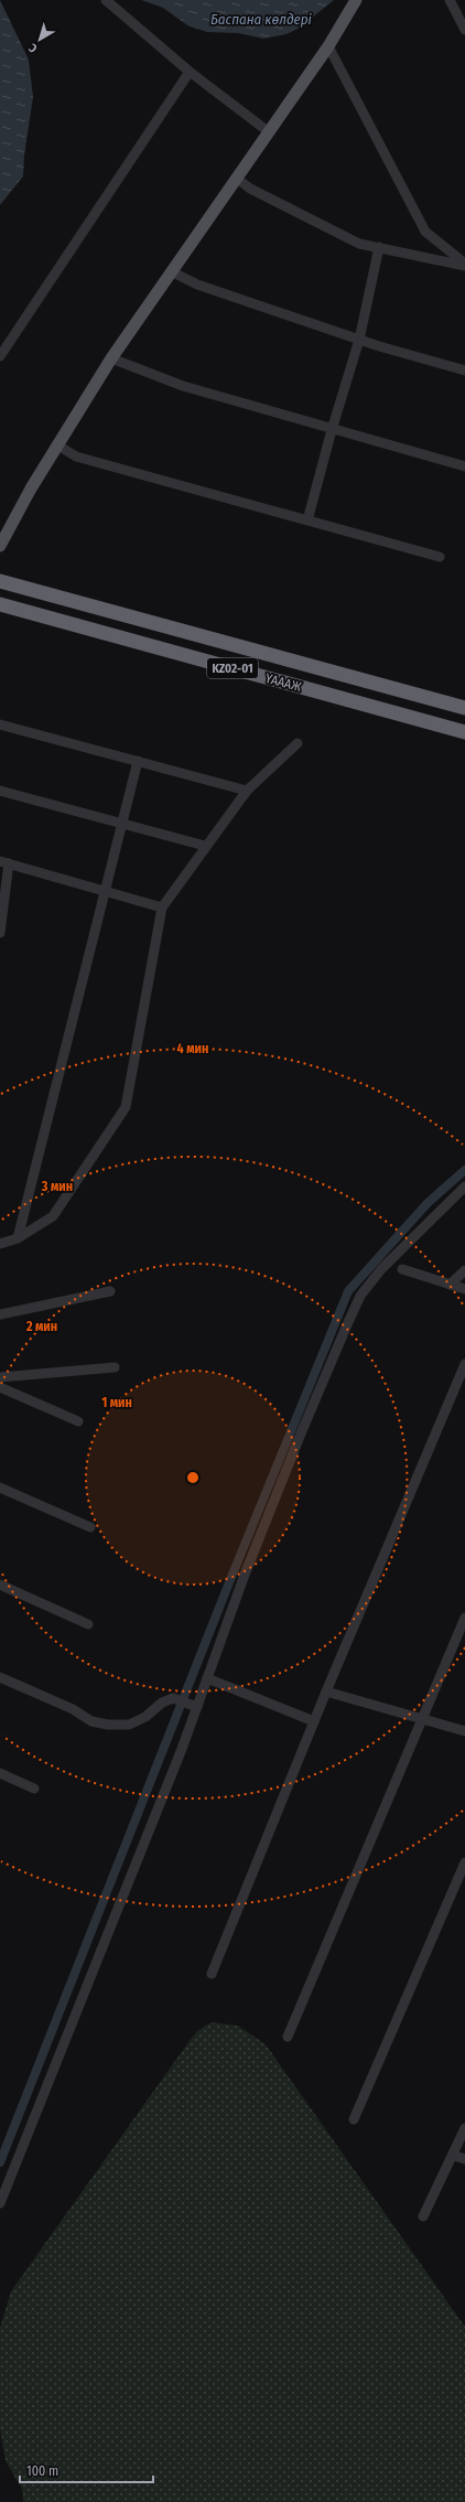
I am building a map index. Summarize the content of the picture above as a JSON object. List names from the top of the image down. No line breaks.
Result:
{"streets":{"highway":["KZ02-01","ҮАААЖ"]},"water":["Баспана көлдері"],"scale_bar":"100 m","north":"bottom left","rings":["4 мин","3 мин","2 мин","1 мин"]}
